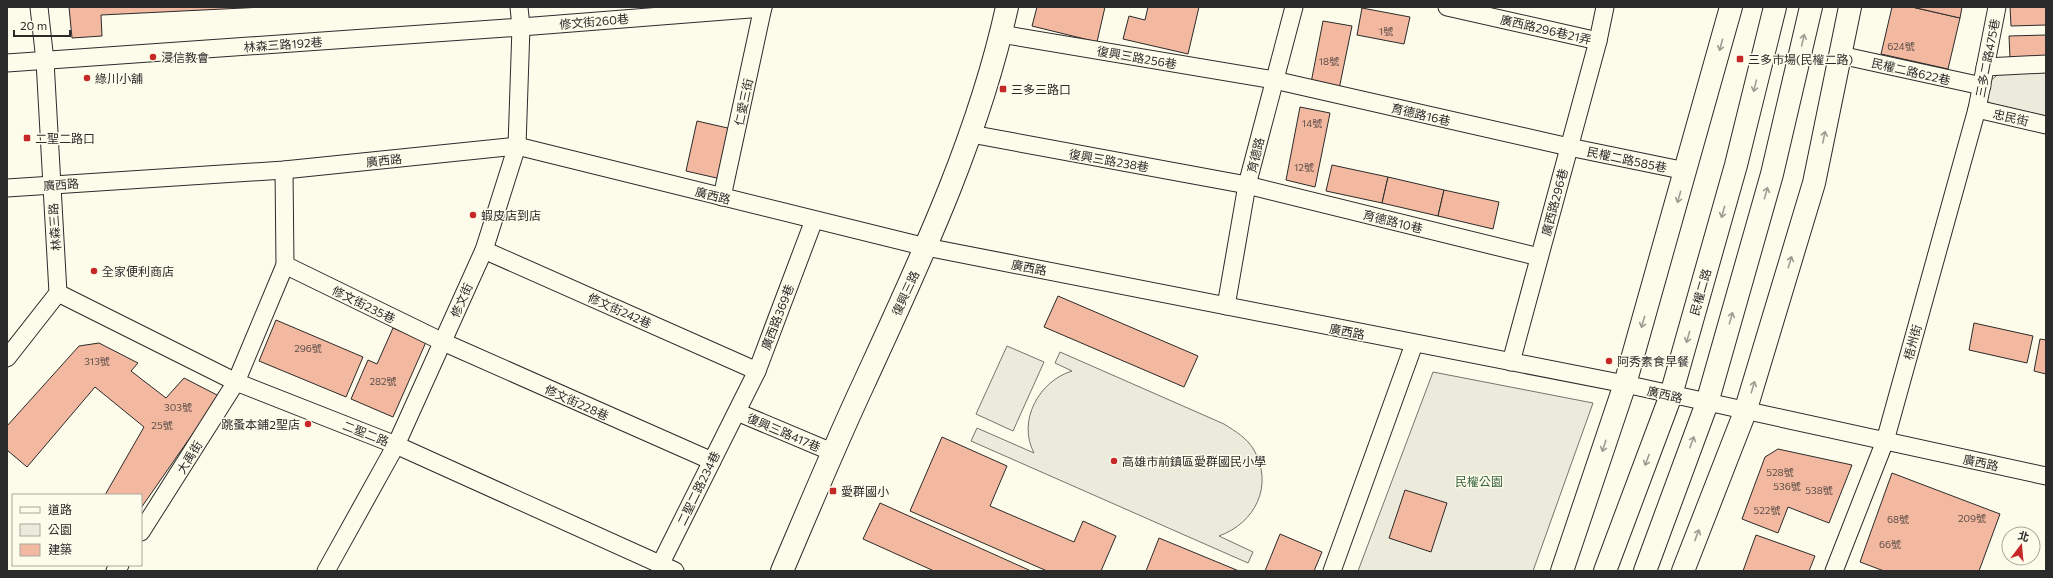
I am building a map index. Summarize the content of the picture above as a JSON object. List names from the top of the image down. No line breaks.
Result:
{"streets":{"street":["修文街260巷","廣西路296巷21弄","林森三路192巷","復興三路256巷","三多二路475巷","民權二路622巷","仁愛三街","育德路16巷","忠民街","育德路","民權二路585巷","廣西路","復興三路238巷","廣西路296巷","育德路10巷","林森三路","民權二路","復興三路","修文街","修文街235巷","修文街242巷","廣西路369巷","梧州街","修文街228巷","復興三路417巷","二聖二路","大禹街","二聖二路234巷"]},"crossings":[["修文街260巷","林森三路192巷"],["修文街260巷","仁愛三街"],["修文街260巷","修文街"],["廣西路296巷21弄","廣西路296巷"],["林森三路192巷","林森三路"],["林森三路192巷","修文街"],["復興三路256巷","育德路16巷"],["復興三路256巷","育德路"],["復興三路256巷","復興三路"],["三多二路475巷","民權二路622巷"],["三多二路475巷","忠民街"],["三多二路475巷","梧州街"],["仁愛三街","廣西路"],["育德路16巷","育德路"],["育德路16巷","民權二路585巷"],["育德路16巷","廣西路296巷"],["忠民街","梧州街"],["育德路","廣西路"],["育德路","復興三路238巷"],["育德路","育德路10巷"],["民權二路585巷","廣西路296巷"],["廣西路","廣西路296巷"],["廣西路","林森三路"],["廣西路","民權二路"],["廣西路","復興三路"],["廣西路","修文街"],["廣西路","廣西路369巷"],["廣西路","梧州街"],["復興三路238巷","育德路10巷"],["復興三路238巷","復興三路"],["廣西路296巷","育德路10巷"],["林森三路","二聖二路"],["復興三路","復興三路417巷"],["修文街","修文街235巷"],["修文街","修文街242巷"],["修文街","修文街228巷"],["修文街","二聖二路"],["修文街235巷","修文街228巷"],["修文街235巷","大禹街"],["修文街242巷","廣西路369巷"],["廣西路369巷","復興三路417巷"],["廣西路369巷","二聖二路234巷"],["修文街228巷","二聖二路234巷"],["復興三路417巷","二聖二路234巷"],["二聖二路","大禹街"],["二聖二路","二聖二路234巷"]],"parks":["民權公園"],"places":{"other":["浸信教會","綠川小舖","蝦皮店到店","全家便利商店","阿秀素食早餐","跳蚤本鋪2聖店","高雄市前鎮區愛群國民小學"],"transit":["三多市場(民權二路)","三多三路口","二聖二路口","愛群國小"]},"house_numbers":["1號","624號","18號","14號","12號","296號","313號","282號","303號","25號","528號","536號","538號","522號","209號","68號","66號"],"legend":["道路","公園","建築"],"scale_bar":"20 m","north":"top"}
